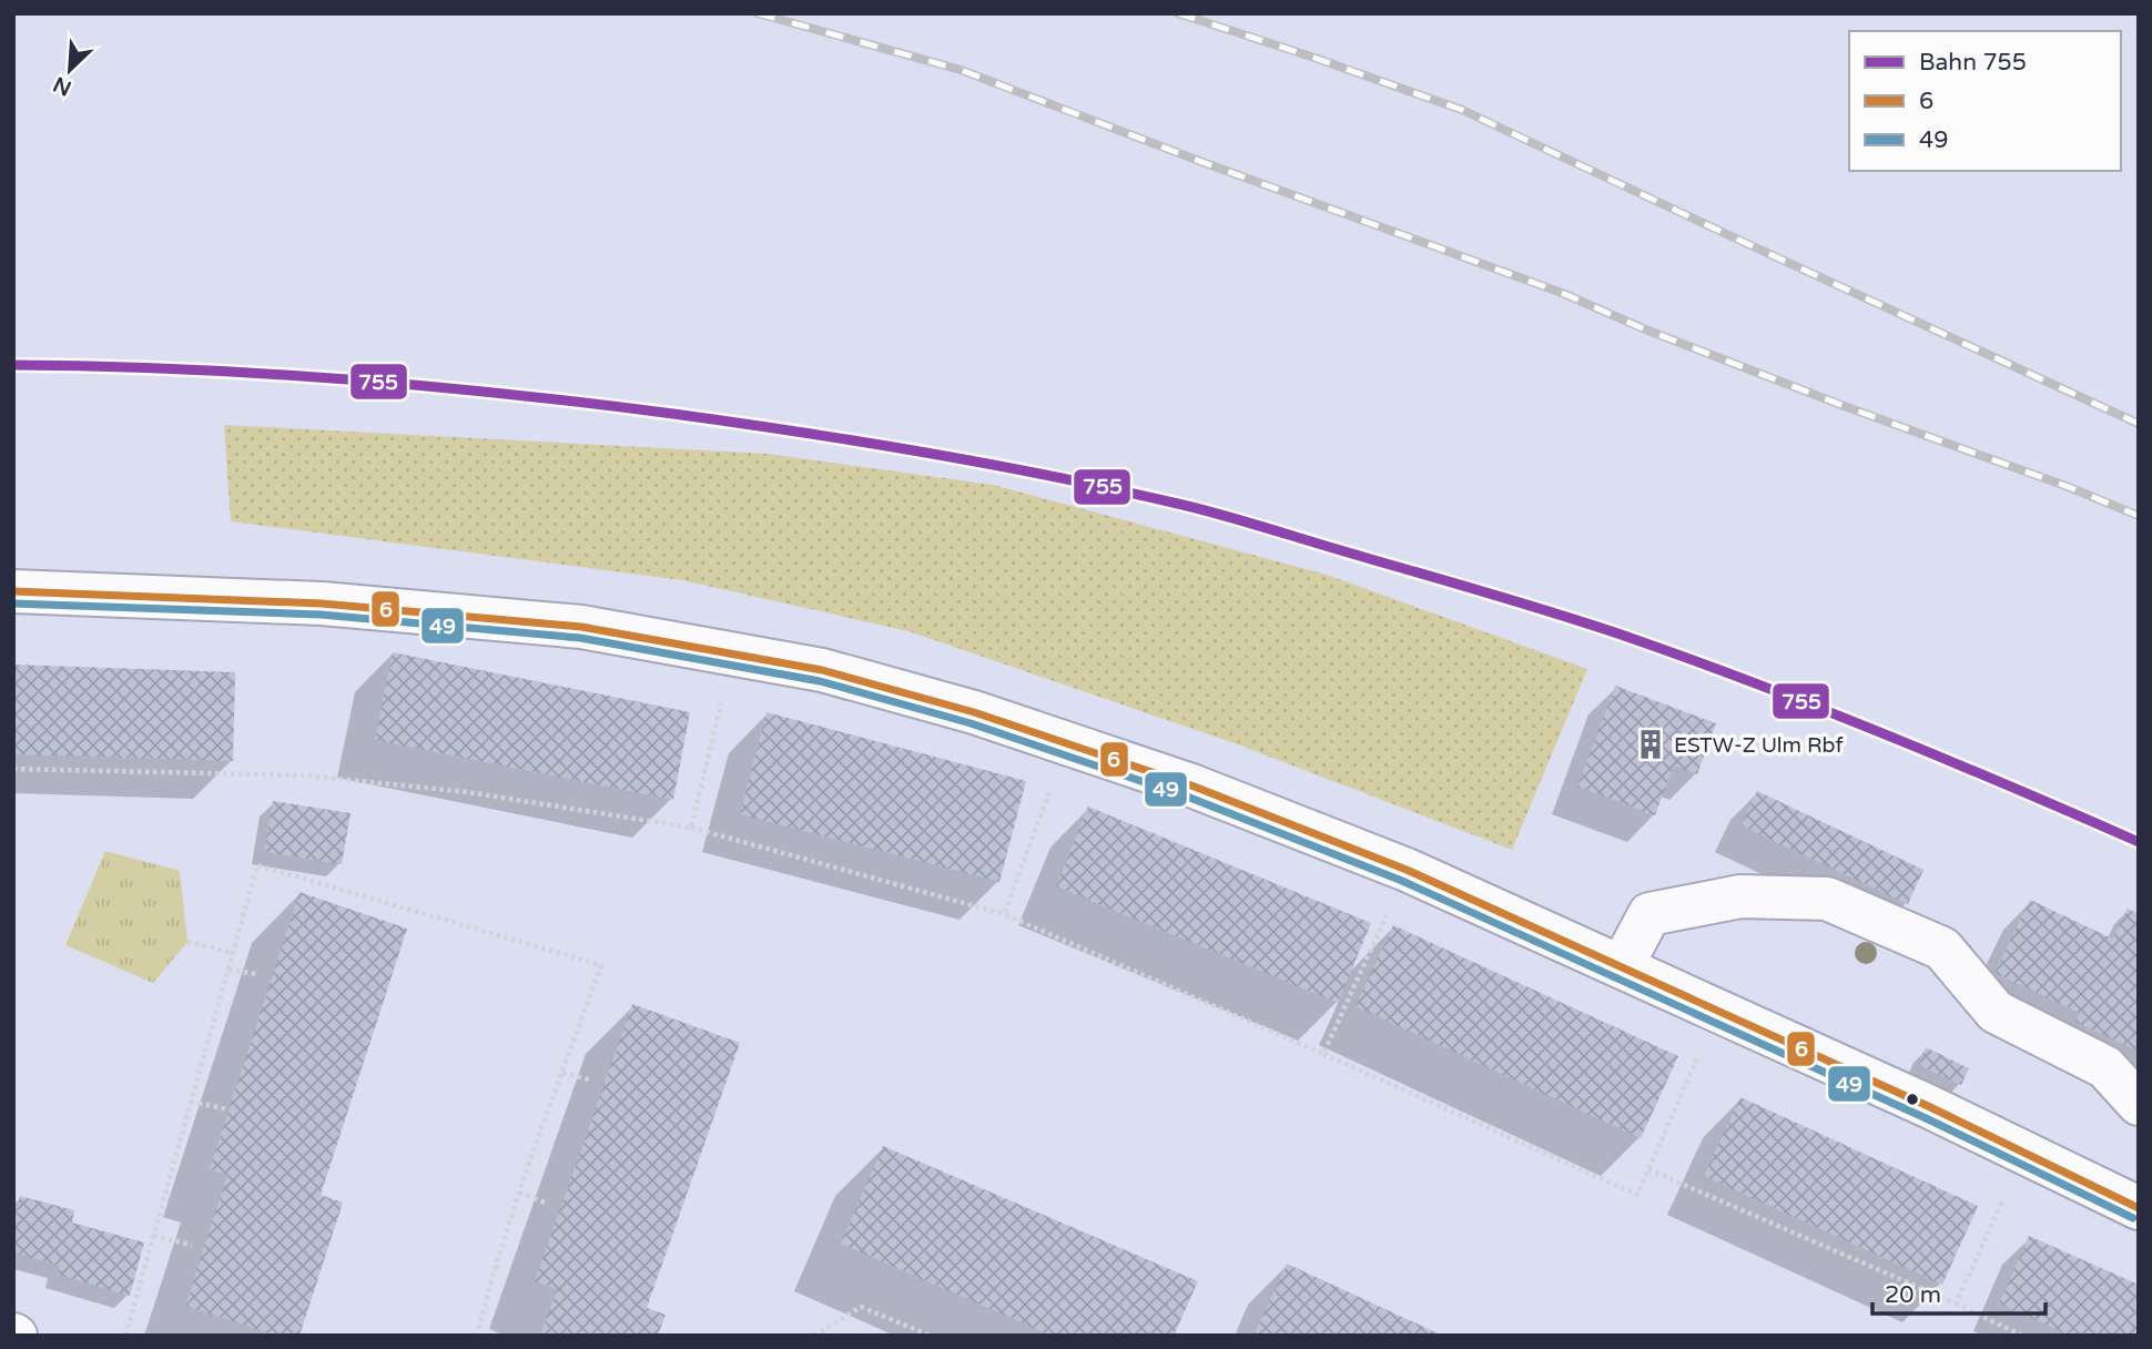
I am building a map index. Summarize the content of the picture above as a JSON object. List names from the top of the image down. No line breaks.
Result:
{"places":{"building":["ESTW-Z Ulm Rbf"]},"lines":["rail line 755","transit line 6","transit line 49"],"legend":["Bahn 755","6","49"],"scale_bar":"20 m","north":"bottom left"}
